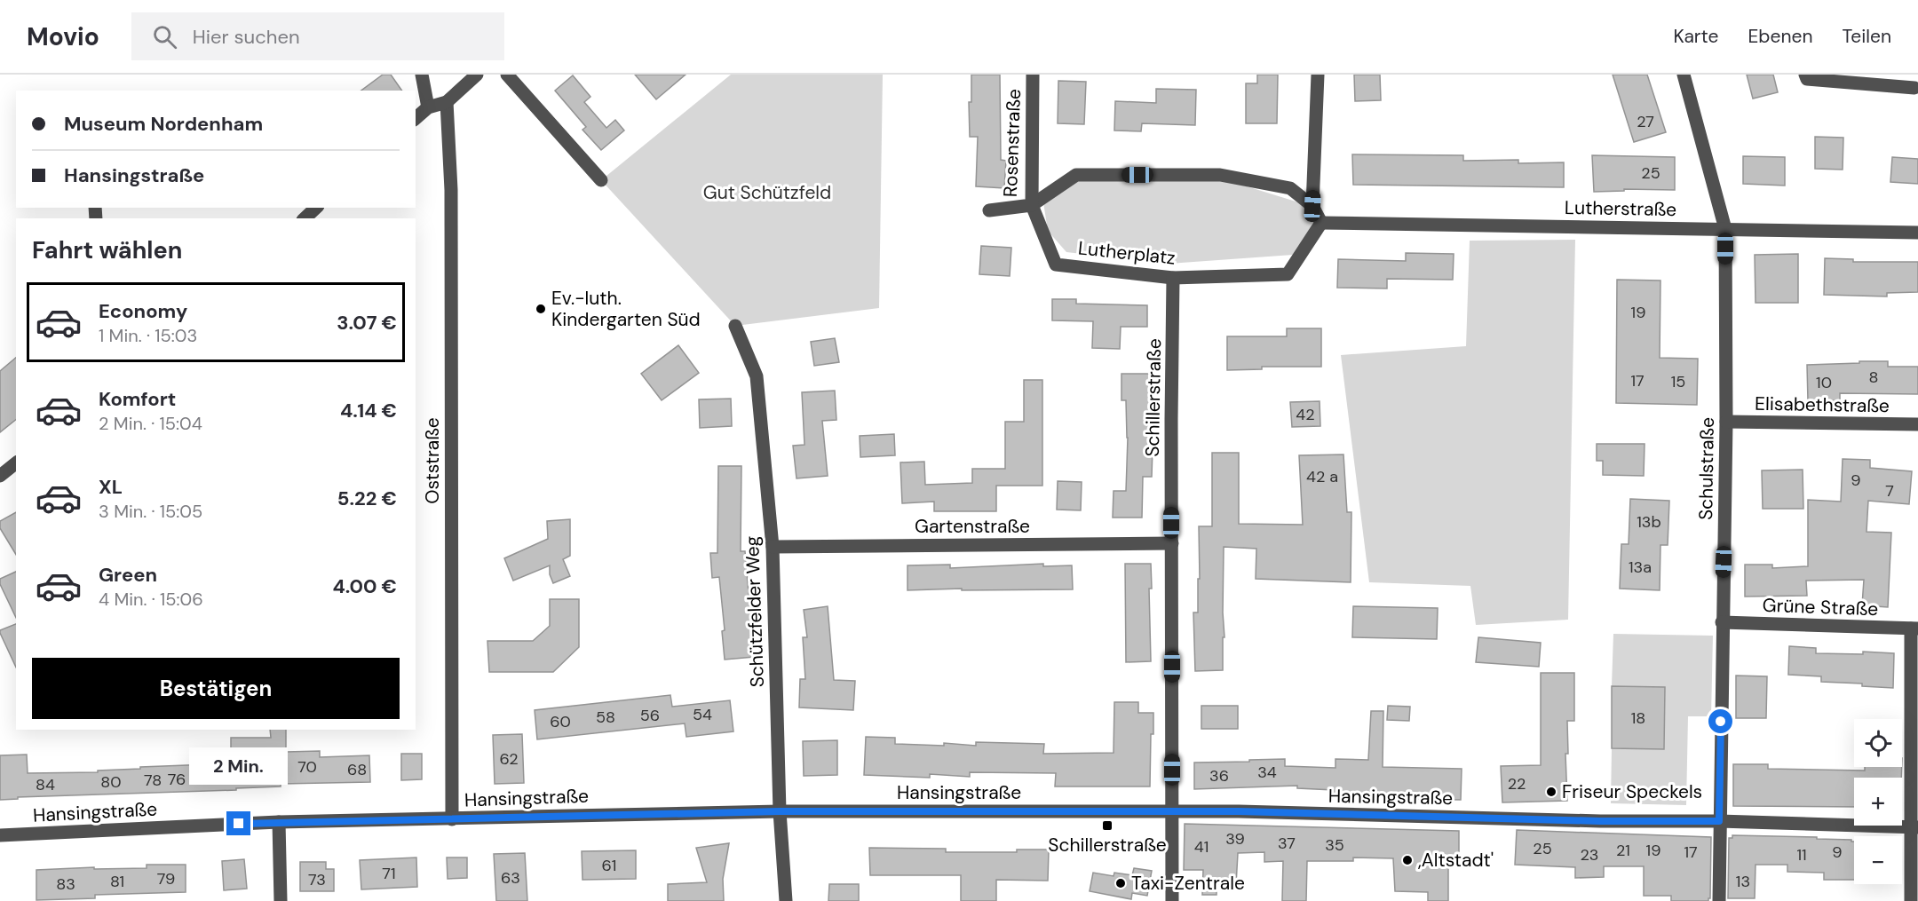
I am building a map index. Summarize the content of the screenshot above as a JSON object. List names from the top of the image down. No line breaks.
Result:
{"streets":{"street":["Rosenstraße","Lutherstraße","Lutherplatz","Schillerstraße","Elisabethstraße","Oststraße","Schulstraße","Gartenstraße","Grüne Straße","Schützfelder Weg","Hansingstraße"]},"crossings":[["Rosenstraße","Lutherplatz"],["Lutherstraße","Lutherplatz"],["Lutherstraße","Schulstraße"],["Lutherplatz","Schillerstraße"],["Schillerstraße","Gartenstraße"],["Schillerstraße","Hansingstraße"],["Elisabethstraße","Schulstraße"],["Oststraße","Hansingstraße"],["Schulstraße","Grüne Straße"],["Schulstraße","Hansingstraße"],["Gartenstraße","Schützfelder Weg"],["Schützfelder Weg","Hansingstraße"]],"parks":["Gut Schützfeld"],"places":{"other":["Ev.-luth. Kindergarten Süd","Friseur Speckels",",Altstadt'","Taxi-Zentrale"],"transit":["Schillerstraße"]},"house_numbers":["27","25","19","8","17","15","10","42","42 a","9","7","13b","13a","54","56","58","18","60","62","70","68","34","36","76","78","80","22","84","39","37","35","41","25","21","19","17","9","23","11","61","71","63","79","73","81","13","83"],"page":{"header":"Movio","search":"Hier suchen","nav":["Karte","Ebenen","Teilen"],"banner":["Museum Nordenham","Hansingstraße"],"heading":"Fahrt wählen","list":[{"name":"Economy","note":"1 Min. · 15:03","value":"3.07 €"},{"name":"Komfort","note":"2 Min. · 15:04","value":"4.14 €"},{"name":"XL","note":"3 Min. · 15:05","value":"5.22 €"},{"name":"Green","note":"4 Min. · 15:06","value":"4.00 €"}],"buttons":"Bestätigen","map_buttons":["+","−"],"bubble":"2 Min."}}
